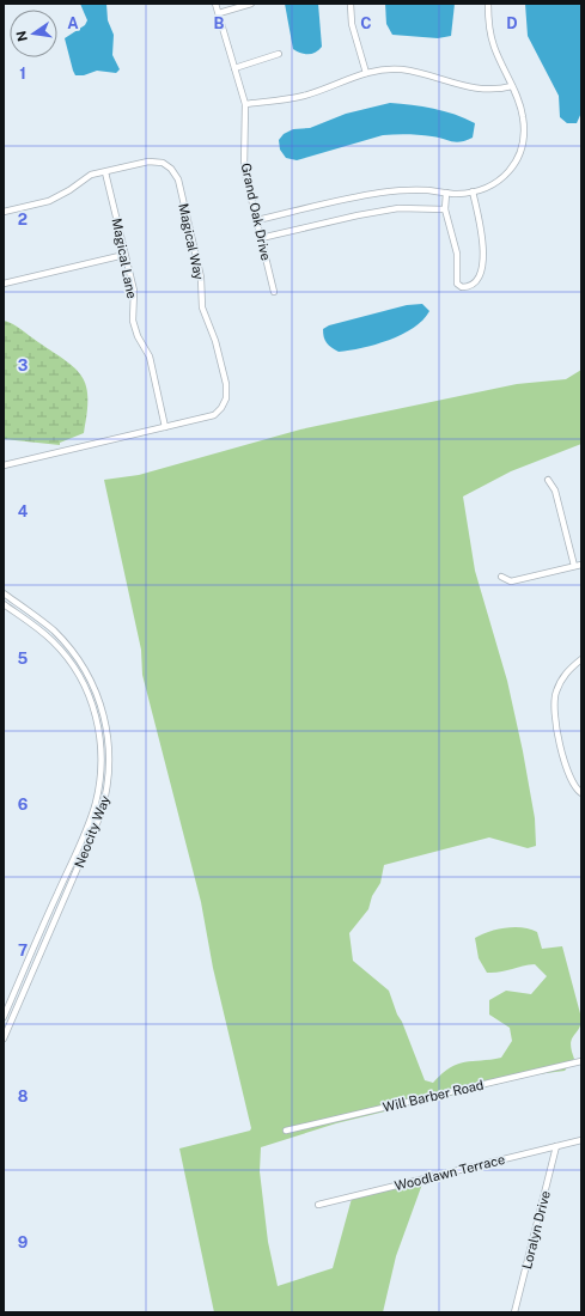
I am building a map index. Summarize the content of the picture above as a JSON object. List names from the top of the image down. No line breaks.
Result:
{"streets":{"street":["Grand Oak Drive","Magical Way","Magical Lane","Neocity Way","Will Barber Road","Woodlawn Terrace","Loralyn Drive"]},"crossings":[["Magical Way","Magical Lane"],["Woodlawn Terrace","Loralyn Drive"]],"north":"left","grid":{"columns":["A","B","C","D"],"rows":["1","2","3","4","5","6","7","8","9"]}}
